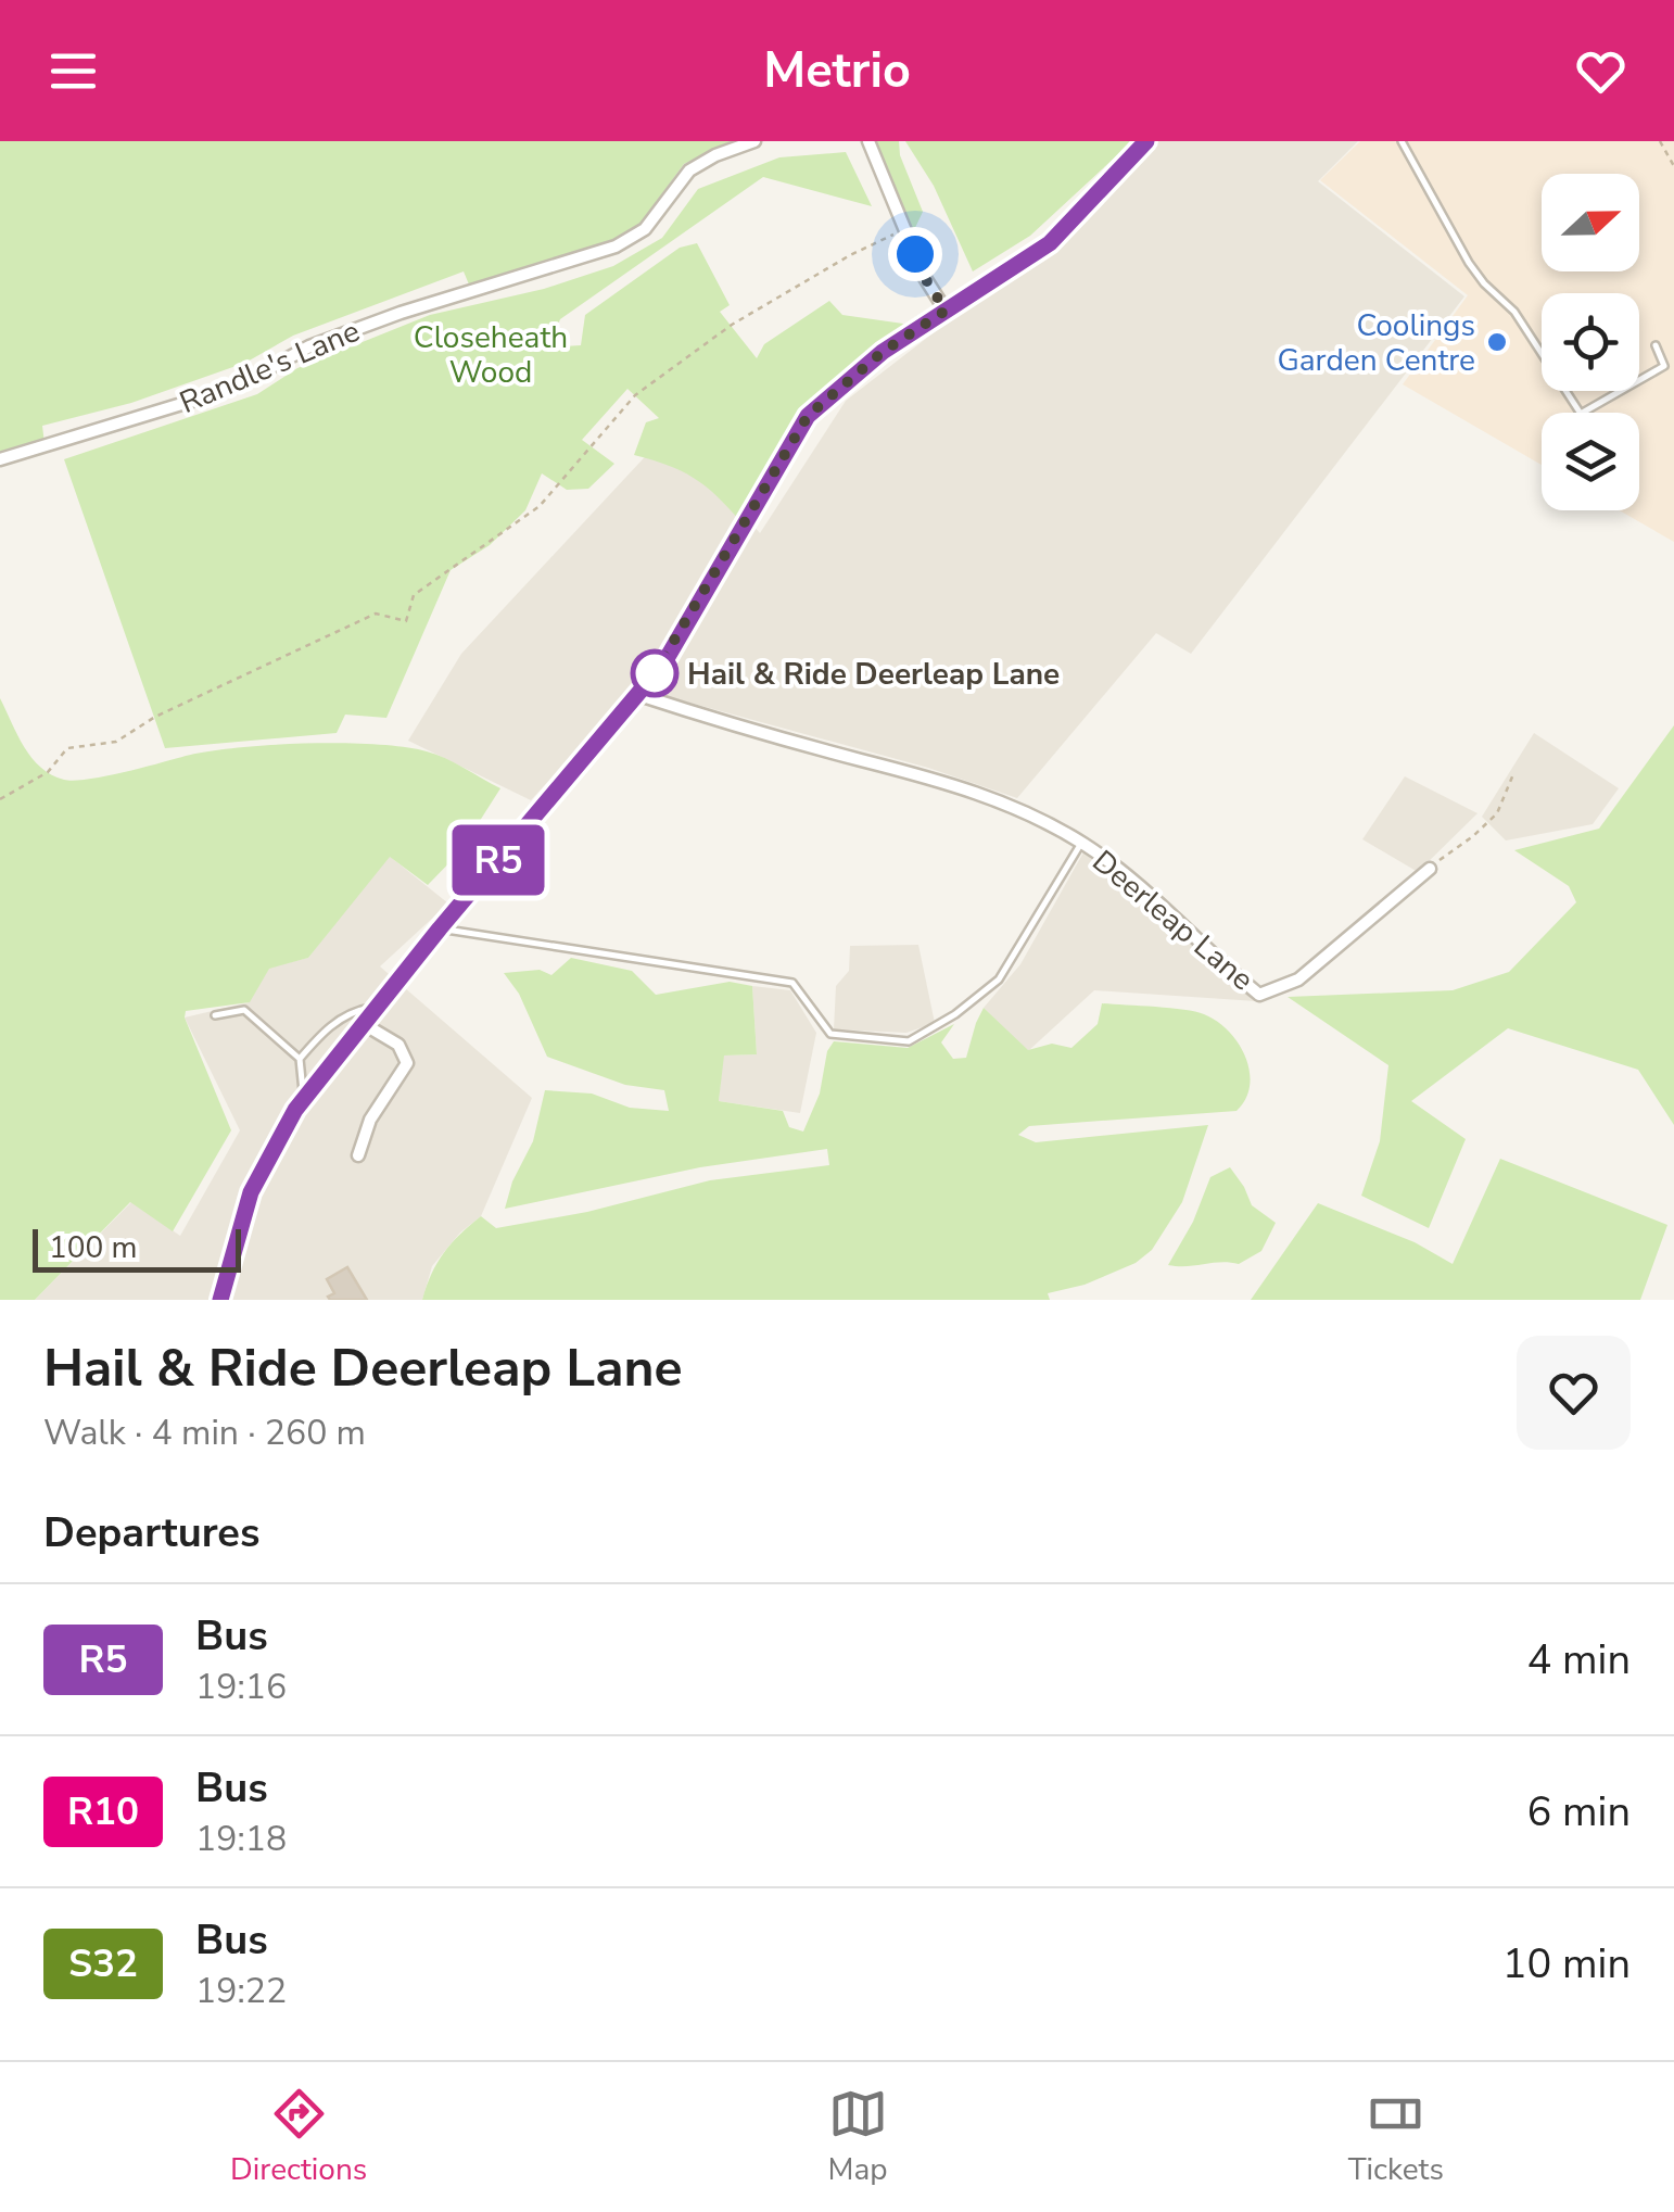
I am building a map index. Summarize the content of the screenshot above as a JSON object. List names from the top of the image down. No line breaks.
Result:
{"streets":{"street":["Randle's Lane","Deerleap Lane"]},"parks":["Closeheath Wood"],"places":["Coolings Garden Centre","Hail & Ride Deerleap Lane"],"lines":["bus line R5"],"scale_bar":"100 m","north":"right","page":{"header":"Metrio","on_map":"R5","scale":"100 m","heading":[["Hail & Ride Deerleap Lane","Walk · 4 min · 260 m"],"Departures"],"list":[{"mark":"R5","name":"Bus","note":"19:16","value":"4 min"},{"mark":"R10","name":"Bus","note":"19:18","value":"6 min"},{"mark":"S32","name":"Bus","note":"19:22","value":"10 min"}],"tabs":["Directions","Map","Tickets"]}}
